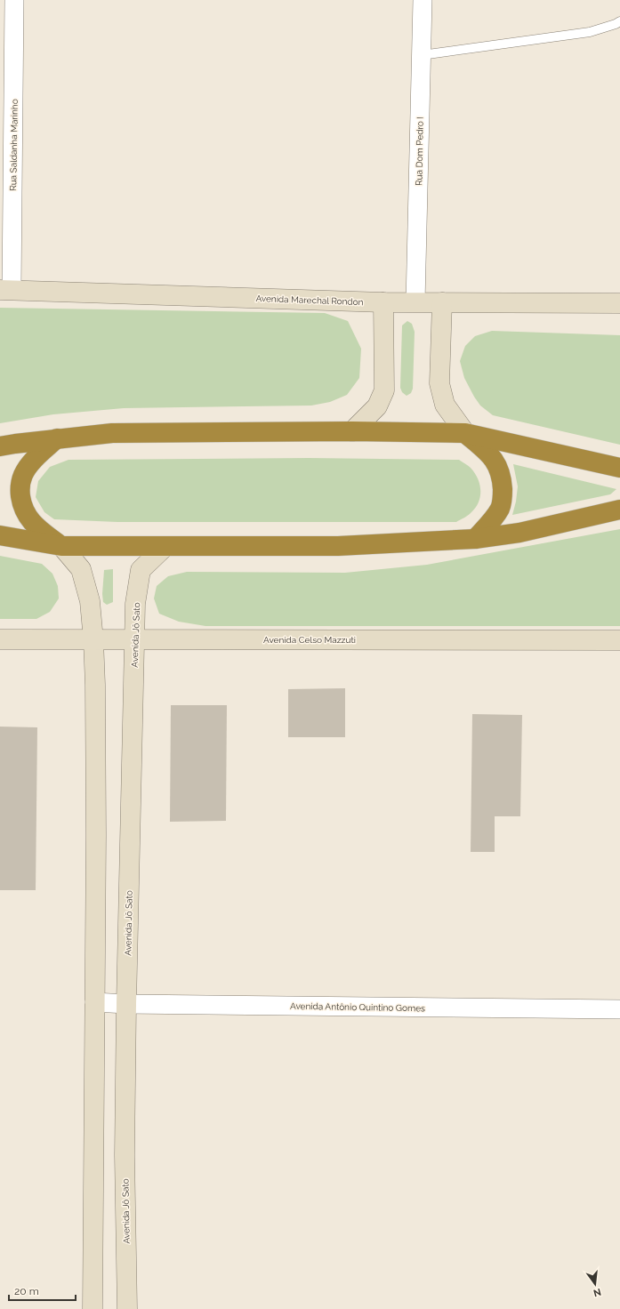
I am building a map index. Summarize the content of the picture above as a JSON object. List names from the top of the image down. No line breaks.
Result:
{"streets":{"main road":["Avenida Marechal Rondon","Avenida Jô Sato","Avenida Celso Mazzuti"],"street":["Rua Saldanha Marinho","Rua Dom Pedro I","Avenida Antônio Quintino Gomes"]},"crossings":[["Rua Saldanha Marinho","Avenida Marechal Rondon"],["Rua Dom Pedro I","Avenida Marechal Rondon"],["Avenida Jô Sato","Avenida Celso Mazzuti"],["Avenida Jô Sato","Avenida Antônio Quintino Gomes"]],"scale_bar":"20 m","north":"bottom"}
